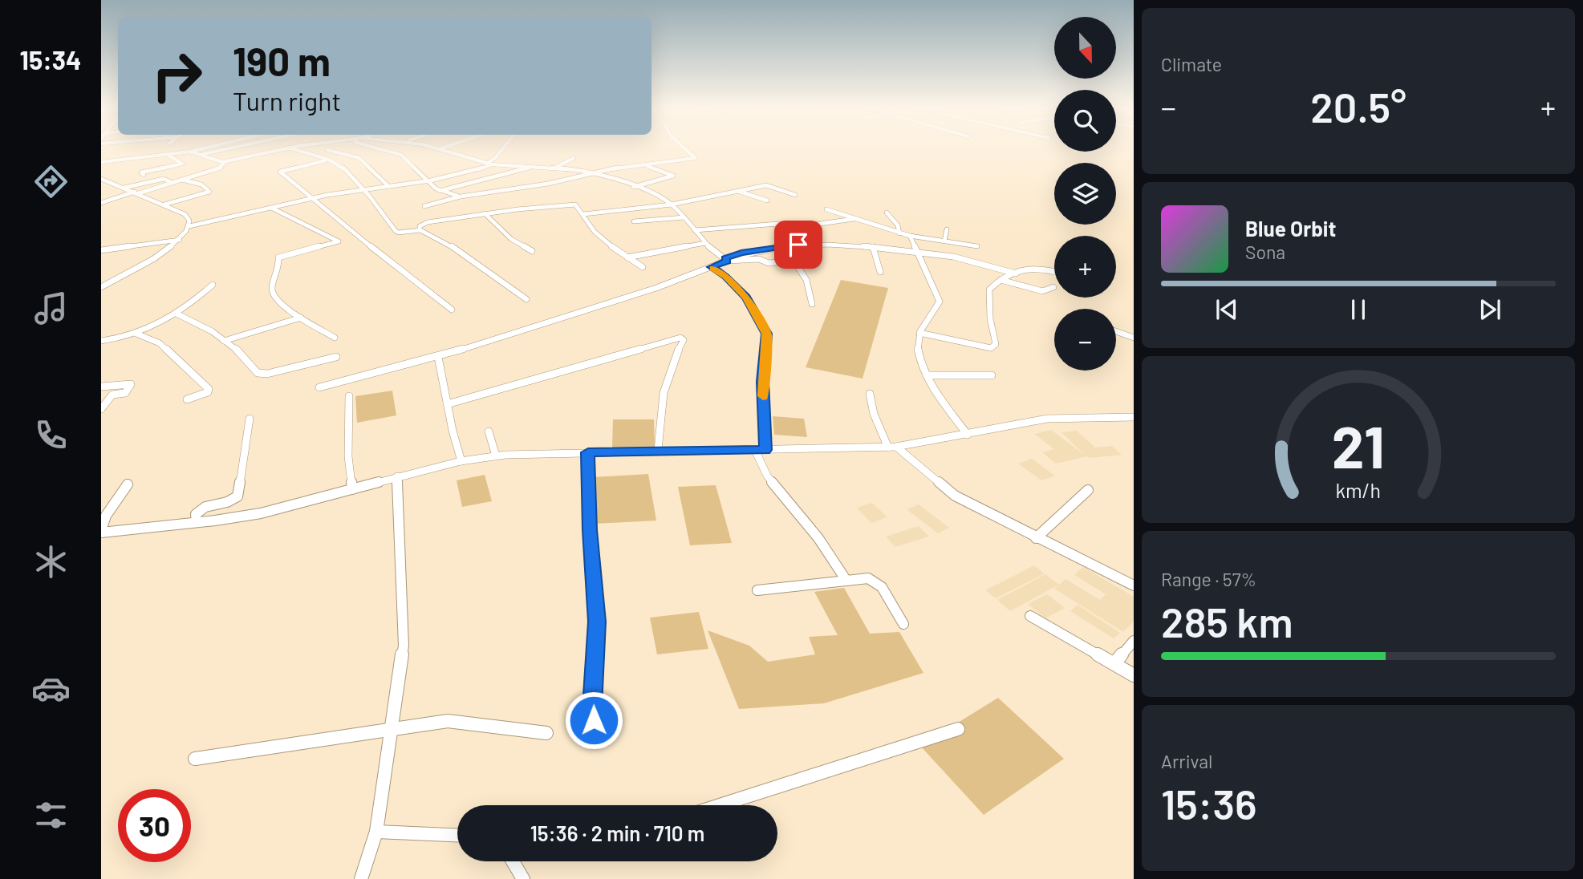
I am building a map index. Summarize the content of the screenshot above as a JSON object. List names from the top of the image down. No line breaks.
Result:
{"north":"bottom","page":{"tabs":"15:34","tile":["Climate",["Range · 57%","285 km"],["Arrival","15:36"]],"map_buttons":["+","−"],"turn":["190 m","Turn right"],"heat":["−","20.5°","+"],"song":["Blue Orbit","Sona"],"limit":"30","trip":"15:36 · 2 min · 710 m","gauge":["21","km/h"]}}
